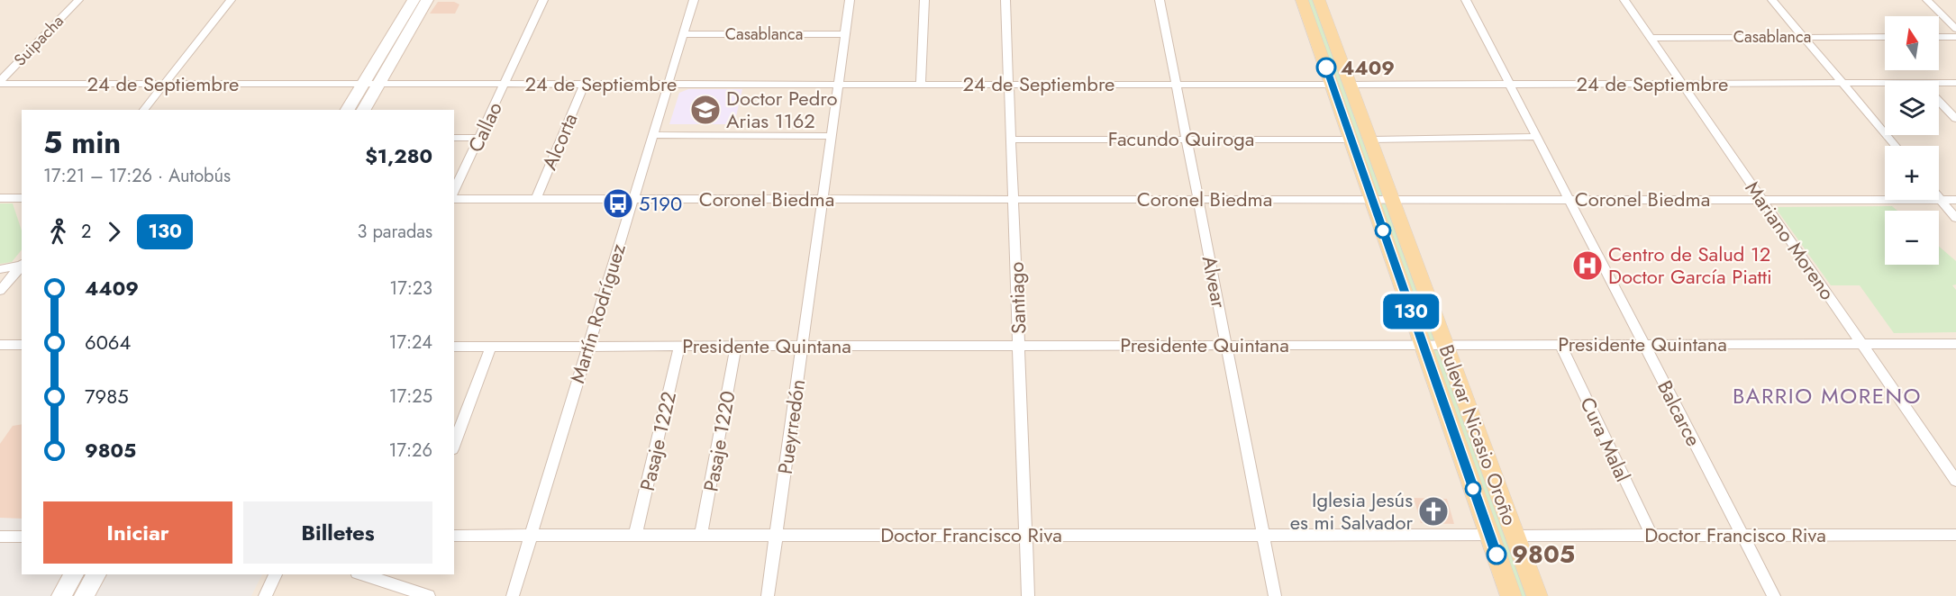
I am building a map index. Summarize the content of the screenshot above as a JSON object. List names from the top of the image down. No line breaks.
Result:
{"streets":{"main road":["Bulevar Nicasio Oroño"],"street":["Casablanca","Suipacha","24 de Septiembre","Callao","Facundo Quiroga","Alcorta","Coronel Biedma","Mariano Moreno","Alvear","Santiago","Martín Rodríguez","Presidente Quintana","Balcarce","Pueyrredón","Cura Malal","Pasaje 1222","Pasaje 1220","Doctor Francisco Riva"]},"crossings":[["Casablanca","Mariano Moreno"],["Casablanca","Martín Rodríguez"],["Casablanca","Pueyrredón"],["Suipacha","24 de Septiembre"],["24 de Septiembre","Callao"],["24 de Septiembre","Alcorta"],["24 de Septiembre","Mariano Moreno"],["24 de Septiembre","Alvear"],["24 de Septiembre","Santiago"],["24 de Septiembre","Martín Rodríguez"],["24 de Septiembre","Balcarce"],["24 de Septiembre","Pueyrredón"],["24 de Septiembre","Bulevar Nicasio Oroño"],["Facundo Quiroga","Alvear"],["Facundo Quiroga","Santiago"],["Facundo Quiroga","Bulevar Nicasio Oroño"],["Alcorta","Coronel Biedma"],["Coronel Biedma","Mariano Moreno"],["Coronel Biedma","Alvear"],["Coronel Biedma","Santiago"],["Coronel Biedma","Martín Rodríguez"],["Coronel Biedma","Balcarce"],["Coronel Biedma","Pueyrredón"],["Coronel Biedma","Bulevar Nicasio Oroño"],["Mariano Moreno","Presidente Quintana"],["Alvear","Presidente Quintana"],["Alvear","Doctor Francisco Riva"],["Santiago","Presidente Quintana"],["Santiago","Doctor Francisco Riva"],["Martín Rodríguez","Presidente Quintana"],["Martín Rodríguez","Doctor Francisco Riva"],["Presidente Quintana","Balcarce"],["Presidente Quintana","Pueyrredón"],["Presidente Quintana","Bulevar Nicasio Oroño"],["Presidente Quintana","Cura Malal"],["Presidente Quintana","Pasaje 1222"],["Presidente Quintana","Pasaje 1220"],["Balcarce","Doctor Francisco Riva"],["Pueyrredón","Doctor Francisco Riva"],["Bulevar Nicasio Oroño","Doctor Francisco Riva"],["Cura Malal","Doctor Francisco Riva"],["Pasaje 1222","Doctor Francisco Riva"],["Pasaje 1220","Doctor Francisco Riva"]],"districts":["BARRIO MORENO"],"places":{"other":["4409","9805"],"school or university":["Doctor Pedro Arias 1162"],"bus stop":["5190"],"hospital":["Centro de Salud 12 Doctor García Piatti"],"church":["Iglesia Jesús es mi Salvador"]},"lines":["bus line 130"],"north":"top","page":{"on_map":"130","map_buttons":["+","−"],"heading":["5 min","17:21 – 17:26 · Autobús","$1,280"],"legs":["2","130","3 paradas"],"list":[{"name":"4409","value":"17:23"},{"name":"6064","value":"17:24"},{"name":"7985","value":"17:25"},{"name":"9805","value":"17:26"}],"buttons":["Iniciar","Billetes"]}}
